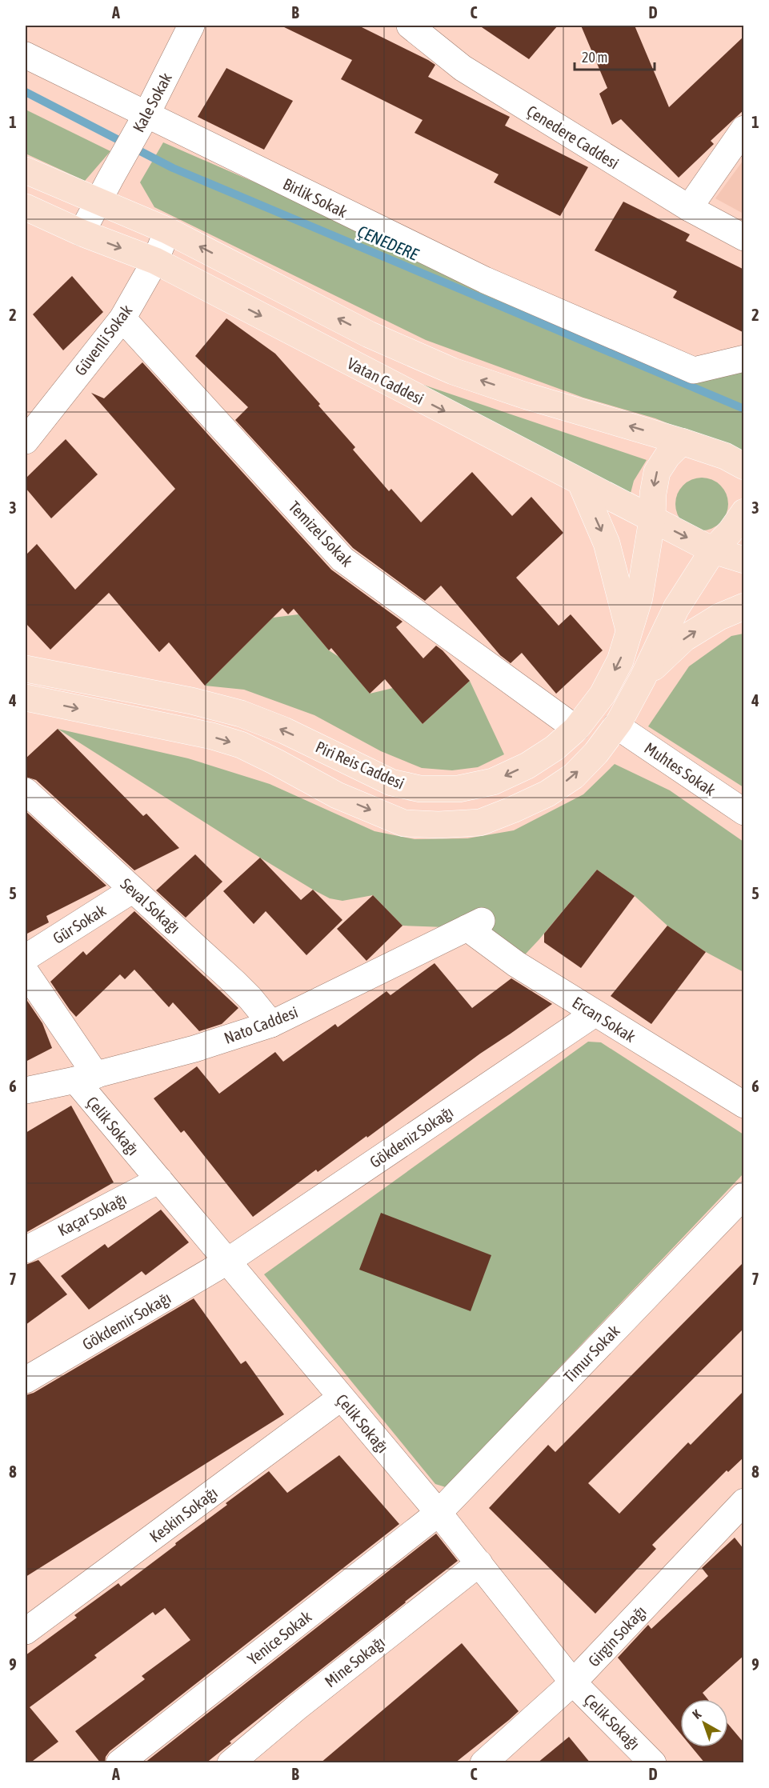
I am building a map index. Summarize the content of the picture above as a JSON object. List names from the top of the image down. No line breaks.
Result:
{"streets":{"main road":["Vatan Caddesi","Piri Reis Caddesi"],"street":["Kale Sokak","Çenedere Caddesi","Birlik Sokak","Güvenli Sokak","Temizel Sokak","Muhtes Sokak","Seval Sokağı","Gür Sokak","Ercan Sokak","Nato Caddesi","Çelik Sokağı","Gökdeniz Sokağı","Kaçar Sokağı","Gökdemir Sokağı","Timur Sokak","Keskin Sokağı","Girgin Sokağı","Yenice Sokak","Mine Sokağı"]},"crossings":[["Kale Sokak","Birlik Sokak"],["Kale Sokak","Vatan Caddesi"],["Güvenli Sokak","Vatan Caddesi"],["Güvenli Sokak","Temizel Sokak"],["Vatan Caddesi","Piri Reis Caddesi"],["Temizel Sokak","Piri Reis Caddesi"],["Seval Sokağı","Gür Sokak"],["Seval Sokağı","Nato Caddesi"],["Ercan Sokak","Nato Caddesi"],["Ercan Sokak","Gökdeniz Sokağı"],["Nato Caddesi","Çelik Sokağı"],["Çelik Sokağı","Gökdeniz Sokağı"],["Çelik Sokağı","Kaçar Sokağı"],["Çelik Sokağı","Gökdemir Sokağı"],["Çelik Sokağı","Timur Sokak"],["Çelik Sokağı","Keskin Sokağı"],["Çelik Sokağı","Girgin Sokağı"],["Çelik Sokağı","Yenice Sokak"],["Çelik Sokağı","Mine Sokağı"],["Gökdeniz Sokağı","Gökdemir Sokağı"],["Timur Sokak","Yenice Sokak"]],"one_way":["Piri Reis Caddesi"],"water":["ÇENEDERE"],"scale_bar":"20 m","north":"top left","grid":{"columns":["A","B","C","D"],"rows":["1","2","3","4","5","6","7","8","9"]}}
